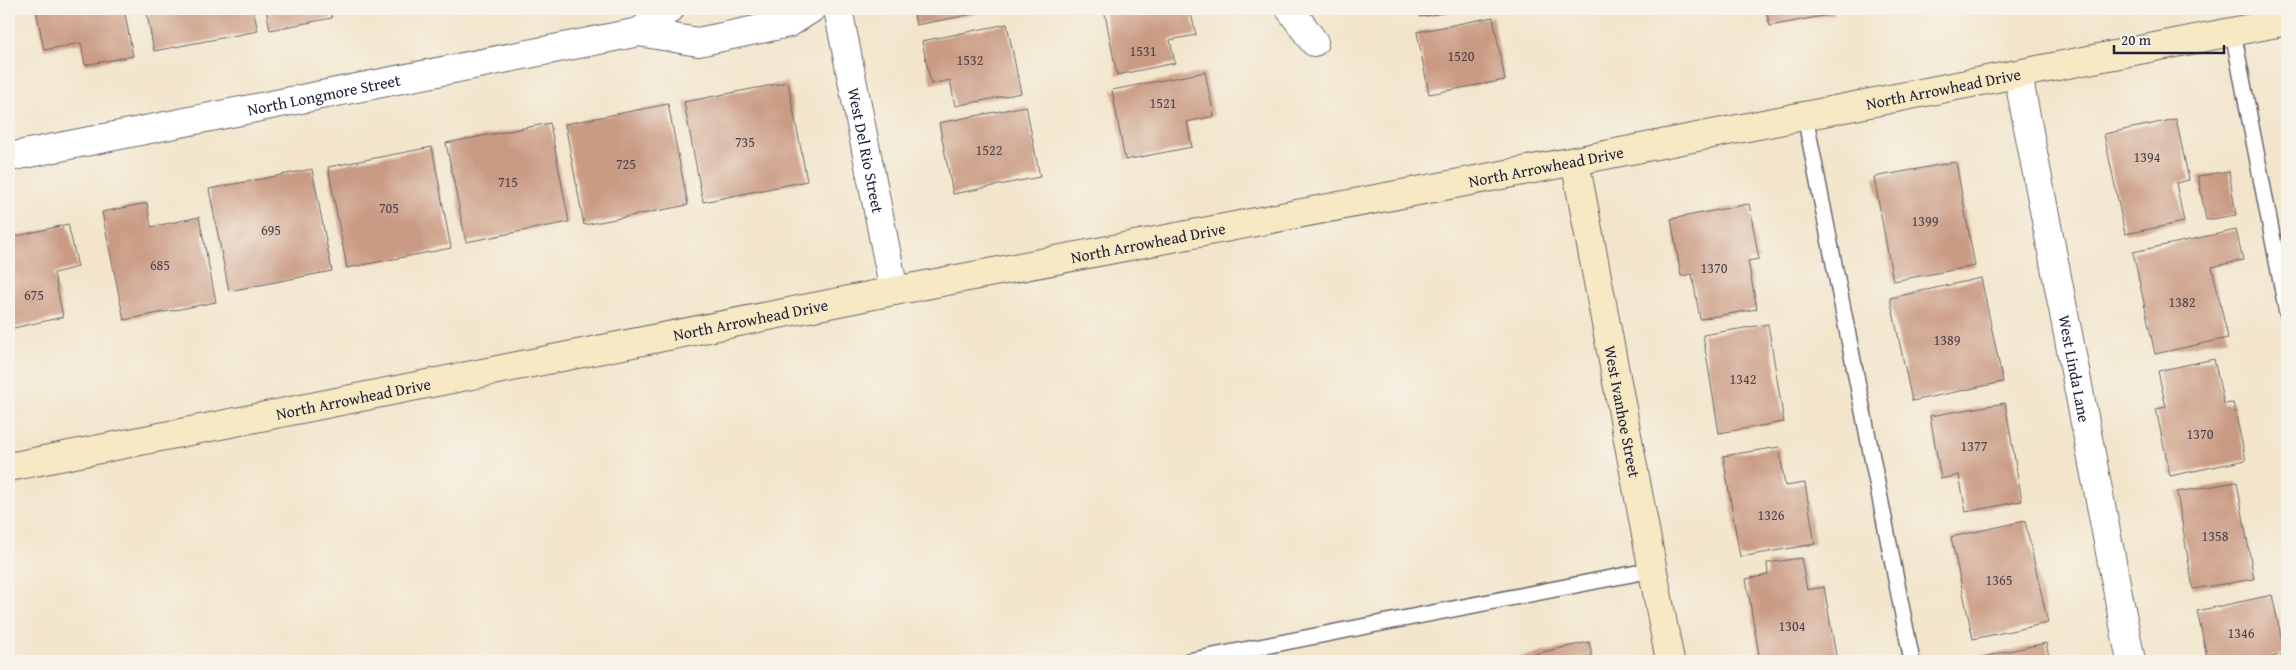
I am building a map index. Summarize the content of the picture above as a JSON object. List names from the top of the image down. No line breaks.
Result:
{"streets":{"street":["North Arrowhead Drive","North Longmore Street","West Del Rio Street","West Linda Lane","West Ivanhoe Street"]},"crossings":[["North Arrowhead Drive","West Del Rio Street"],["North Arrowhead Drive","West Linda Lane"],["North Arrowhead Drive","West Ivanhoe Street"]],"house_numbers":["1531","1520","1532","1521","735","1522","1394","725","715","705","1399","695","685","1370","675","1382","1389","1342","1370","1377","1326","1358","1365","1304","1346"],"scale_bar":"20 m"}
